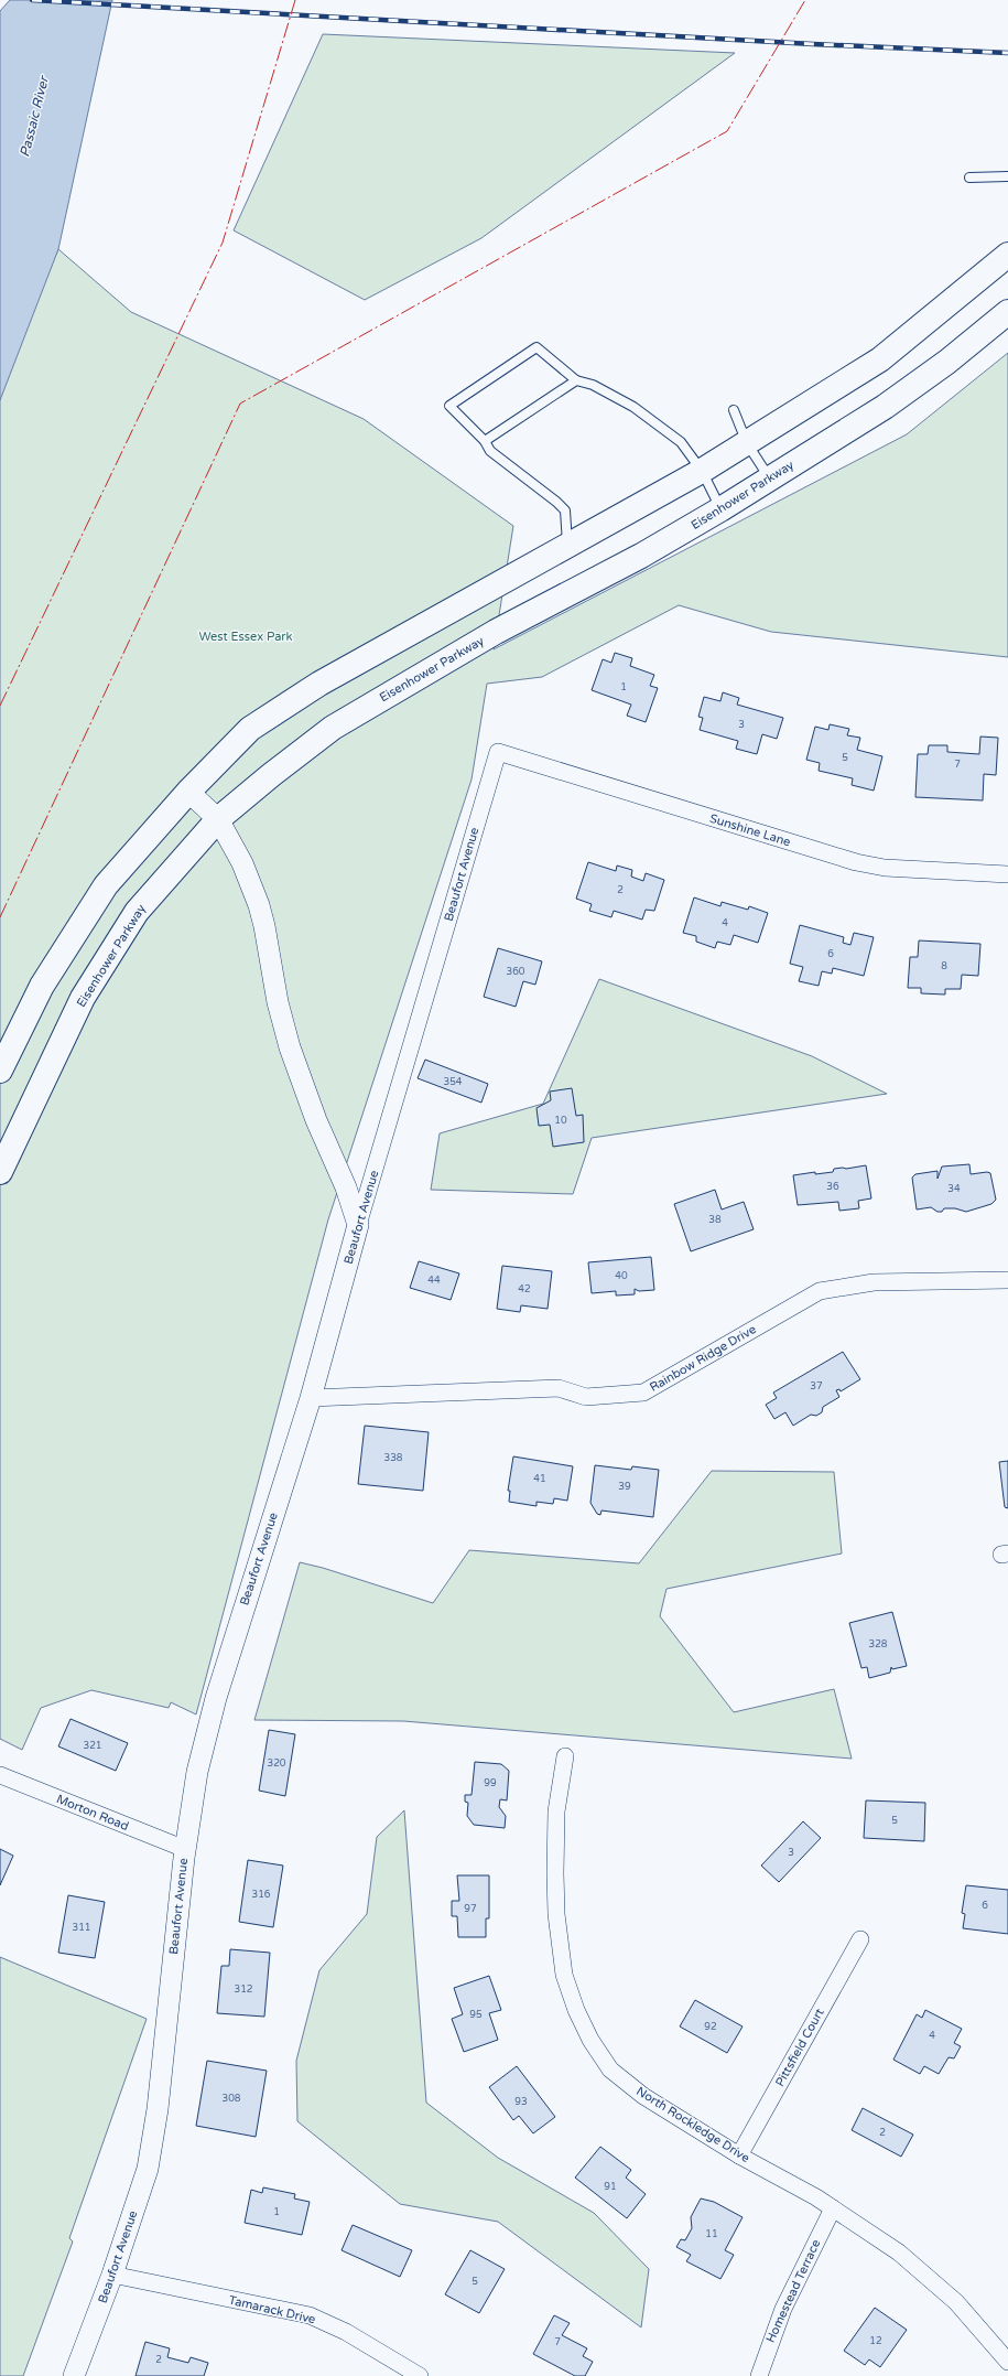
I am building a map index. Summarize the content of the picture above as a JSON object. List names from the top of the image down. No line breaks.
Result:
{"streets":{"main road":["Eisenhower Parkway"],"street":["Sunshine Lane","Beaufort Avenue","Rainbow Ridge Drive","Morton Road","Pittsfield Court","North Rockledge Drive","Homestead Terrace","Tamarack Drive"]},"crossings":[["Sunshine Lane","Beaufort Avenue"],["Beaufort Avenue","Rainbow Ridge Drive"],["Beaufort Avenue","Morton Road"],["Beaufort Avenue","Tamarack Drive"],["Pittsfield Court","North Rockledge Drive"],["North Rockledge Drive","Homestead Terrace"]],"water":["Passaic River"],"parks":["West Essex Park"],"house_numbers":["1","3","5","7","2","4","6","8","360","354","10","36","34","38","40","44","42","37","338","41","39","328","321","320","99","5","3","316","6","97","311","312","95","92","4","308","93","2","91","1","11","5","12","7","2"]}
